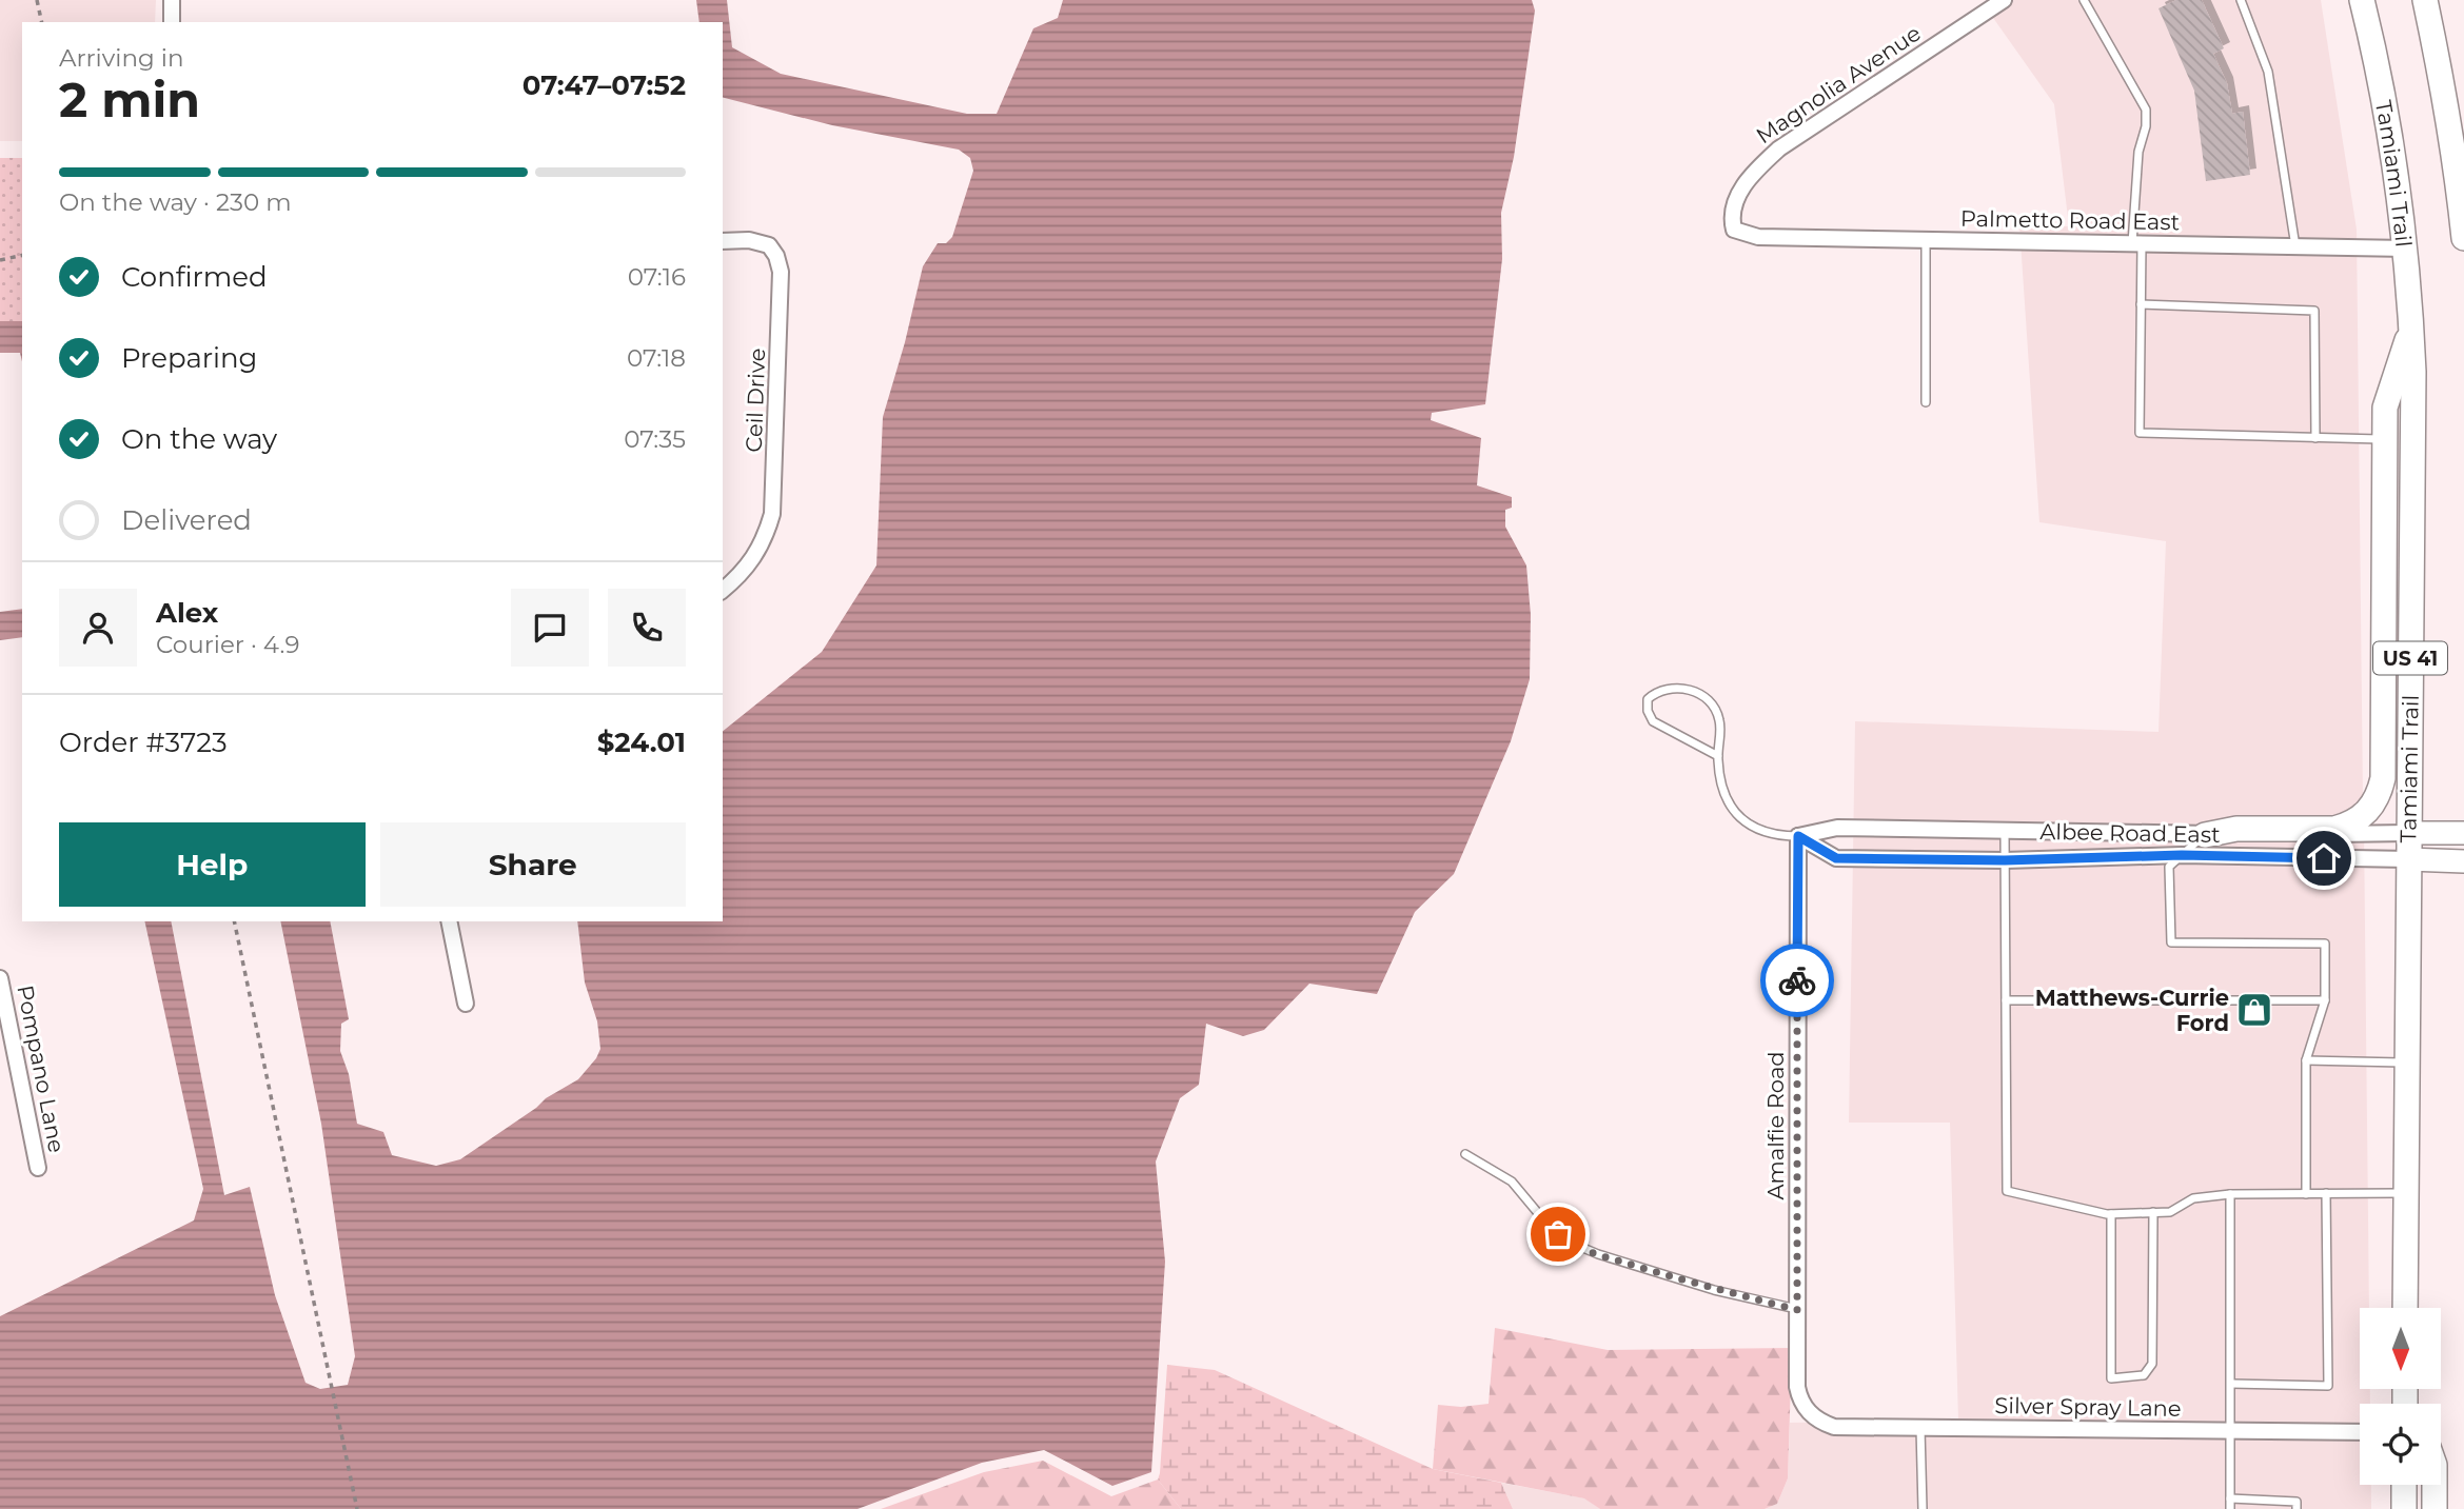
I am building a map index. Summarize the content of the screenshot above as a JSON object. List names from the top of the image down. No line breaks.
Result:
{"streets":{"main road":["Tamiami Trail","US 41"],"street":["Magnolia Avenue","Palmetto Road East","Ceil Drive","Albee Road East","Pompano Lane","Amalfie Road","Silver Spray Lane"]},"crossings":[["Magnolia Avenue","Palmetto Road East"],["Tamiami Trail","Palmetto Road East"],["Tamiami Trail","Albee Road East"],["Albee Road East","Amalfie Road"],["Amalfie Road","Silver Spray Lane"]],"places":{"shop":["Matthews-Currie Ford"]},"north":"bottom","page":{"heading":["2 min","Arriving in","07:47–07:52"],"panel":["Alex","Courier · 4.9","Order #3723","$24.01"],"bar":"On the way · 230 m","list":[["Confirmed","07:16"],["Preparing","07:18"],["On the way","07:35"],"Delivered"],"buttons":["Help","Share"]}}
